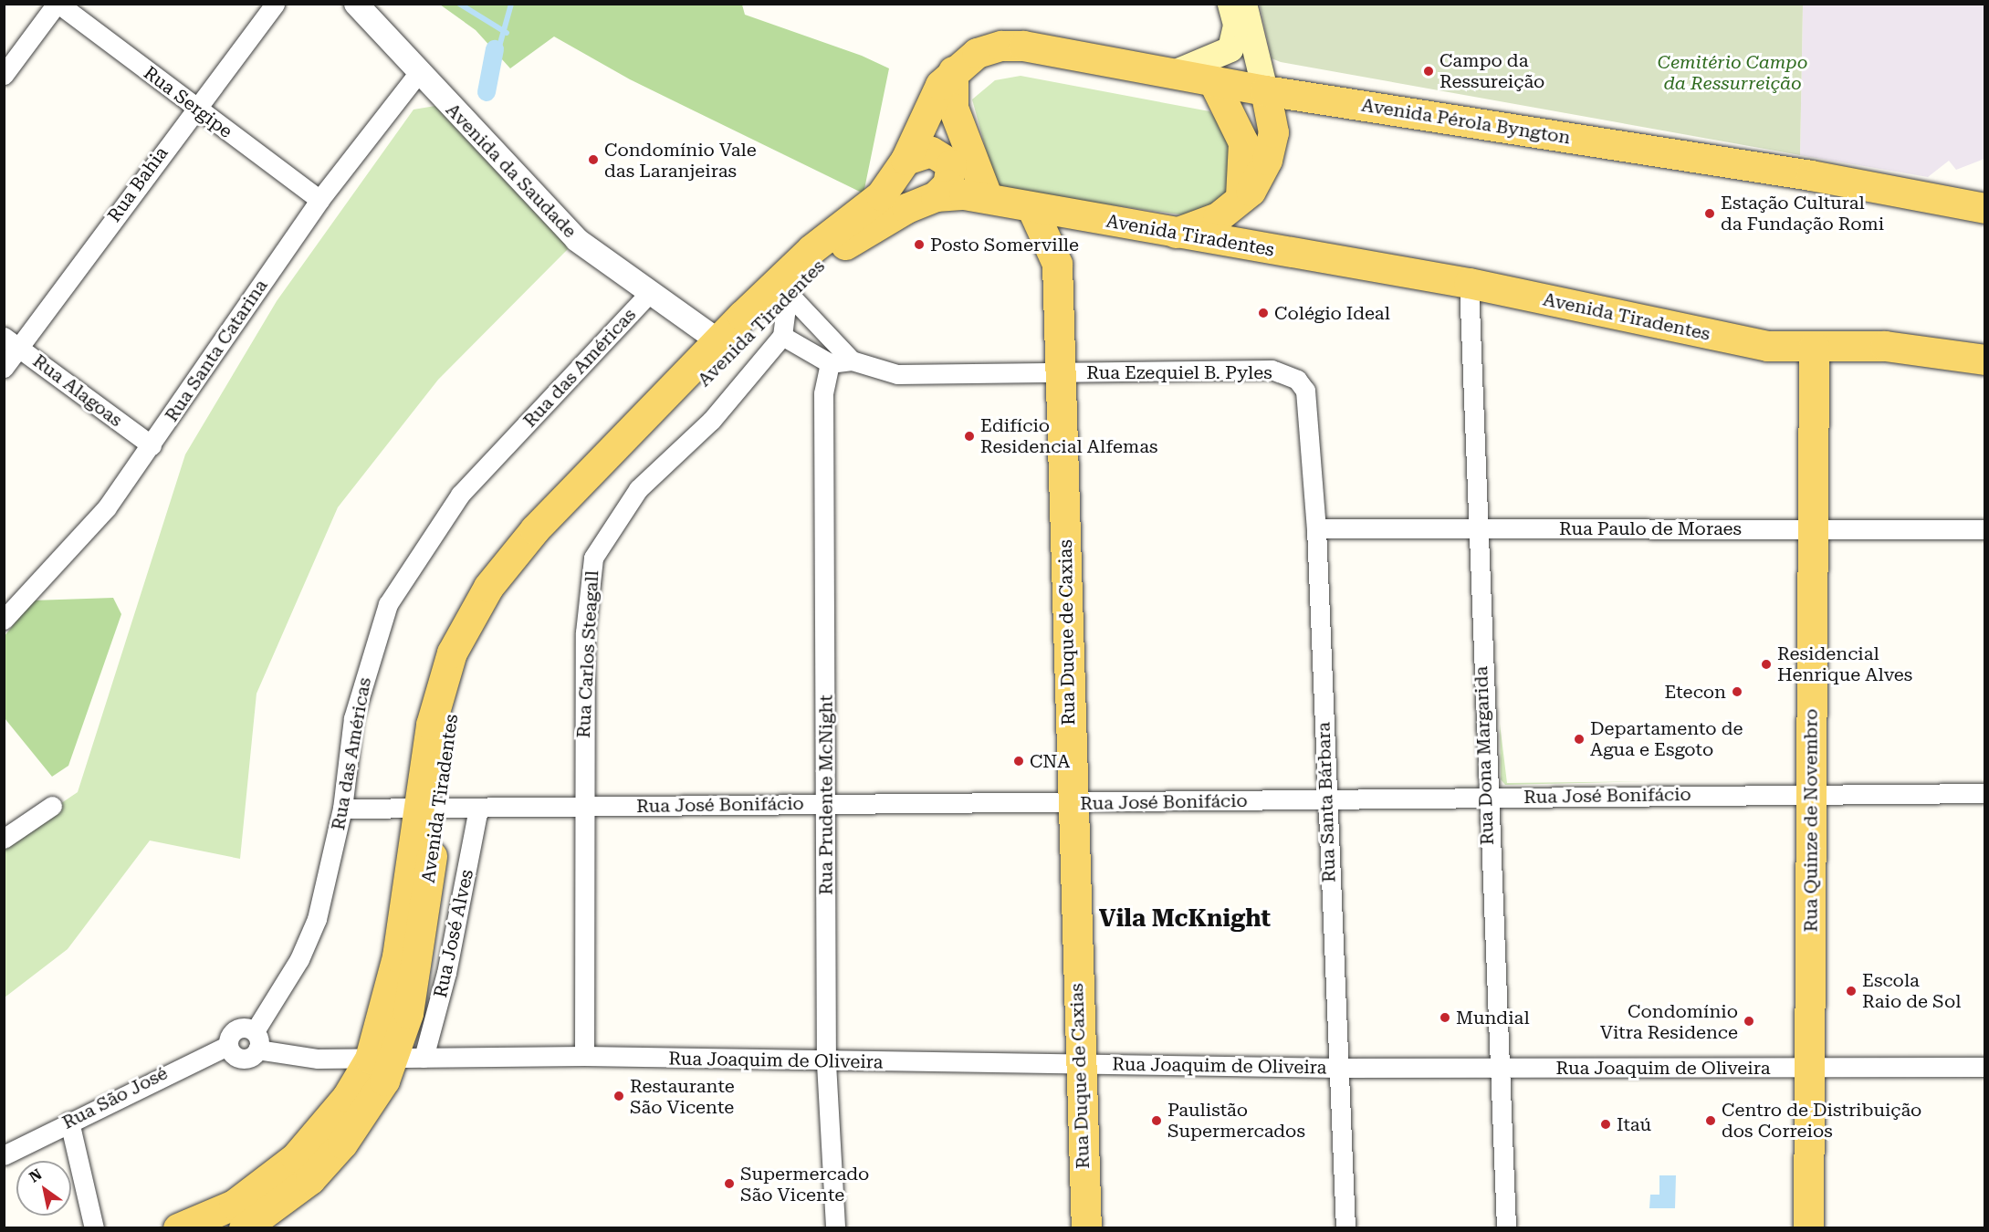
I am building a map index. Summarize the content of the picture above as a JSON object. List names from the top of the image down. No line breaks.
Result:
{"streets":{"main road":["Avenida Pérola Byngton","Avenida Tiradentes","Rua Duque de Caxias","Rua Quinze de Novembro"],"street":["Rua Sergipe","Avenida da Saudade","Rua Bahia","Rua Santa Catarina","Rua das Américas","Rua Ezequiel B. Pyles","Rua Alagoas","Rua Paulo de Moraes","Rua Carlos Steagall","Rua Dona Margarida","Rua Prudente McNight","Rua José Bonifácio","Rua Santa Bárbara","Rua José Alves","Rua Joaquim de Oliveira","Rua São José"]},"crossings":[["Rua Sergipe","Rua Bahia"],["Rua Sergipe","Rua Santa Catarina"],["Avenida Pérola Byngton","Avenida Tiradentes"],["Avenida da Saudade","Avenida Tiradentes"],["Avenida da Saudade","Rua Santa Catarina"],["Avenida da Saudade","Rua das Américas"],["Rua Bahia","Rua Alagoas"],["Avenida Tiradentes","Rua Duque de Caxias"],["Avenida Tiradentes","Rua Dona Margarida"],["Avenida Tiradentes","Rua José Bonifácio"],["Avenida Tiradentes","Rua Quinze de Novembro"],["Avenida Tiradentes","Rua José Alves"],["Avenida Tiradentes","Rua Joaquim de Oliveira"],["Rua Santa Catarina","Rua Alagoas"],["Rua das Américas","Rua José Bonifácio"],["Rua das Américas","Rua Joaquim de Oliveira"],["Rua das Américas","Rua São José"],["Rua Ezequiel B. Pyles","Rua Duque de Caxias"],["Rua Ezequiel B. Pyles","Rua Santa Bárbara"],["Rua Paulo de Moraes","Rua Dona Margarida"],["Rua Paulo de Moraes","Rua Santa Bárbara"],["Rua Paulo de Moraes","Rua Quinze de Novembro"],["Rua Duque de Caxias","Rua José Bonifácio"],["Rua Duque de Caxias","Rua Joaquim de Oliveira"],["Rua Carlos Steagall","Rua José Bonifácio"],["Rua Carlos Steagall","Rua Joaquim de Oliveira"],["Rua Dona Margarida","Rua José Bonifácio"],["Rua Dona Margarida","Rua Joaquim de Oliveira"],["Rua Prudente McNight","Rua José Bonifácio"],["Rua Prudente McNight","Rua Joaquim de Oliveira"],["Rua José Bonifácio","Rua Santa Bárbara"],["Rua José Bonifácio","Rua Quinze de Novembro"],["Rua José Bonifácio","Rua José Alves"],["Rua Santa Bárbara","Rua Joaquim de Oliveira"],["Rua Quinze de Novembro","Rua Joaquim de Oliveira"],["Rua José Alves","Rua Joaquim de Oliveira"],["Rua Joaquim de Oliveira","Rua São José"]],"districts":["Vila McKnight"],"parks":["Cemitério Campo da Ressurreição"],"places":["Campo da Ressureição","Condomínio Vale das Laranjeiras","Estação Cultural da Fundação Romi","Posto Somerville","Colégio Ideal","Edifício Residencial Alfemas","Residencial Henrique Alves","Etecon","Departamento de Agua e Esgoto","CNA","Escola Raio de Sol","Mundial","Condomínio Vitra Residence","Restaurante São Vicente","Paulistão Supermercados","Centro de Distribuição dos Correios","Itaú","Supermercado São Vicente"],"north":"top left"}
